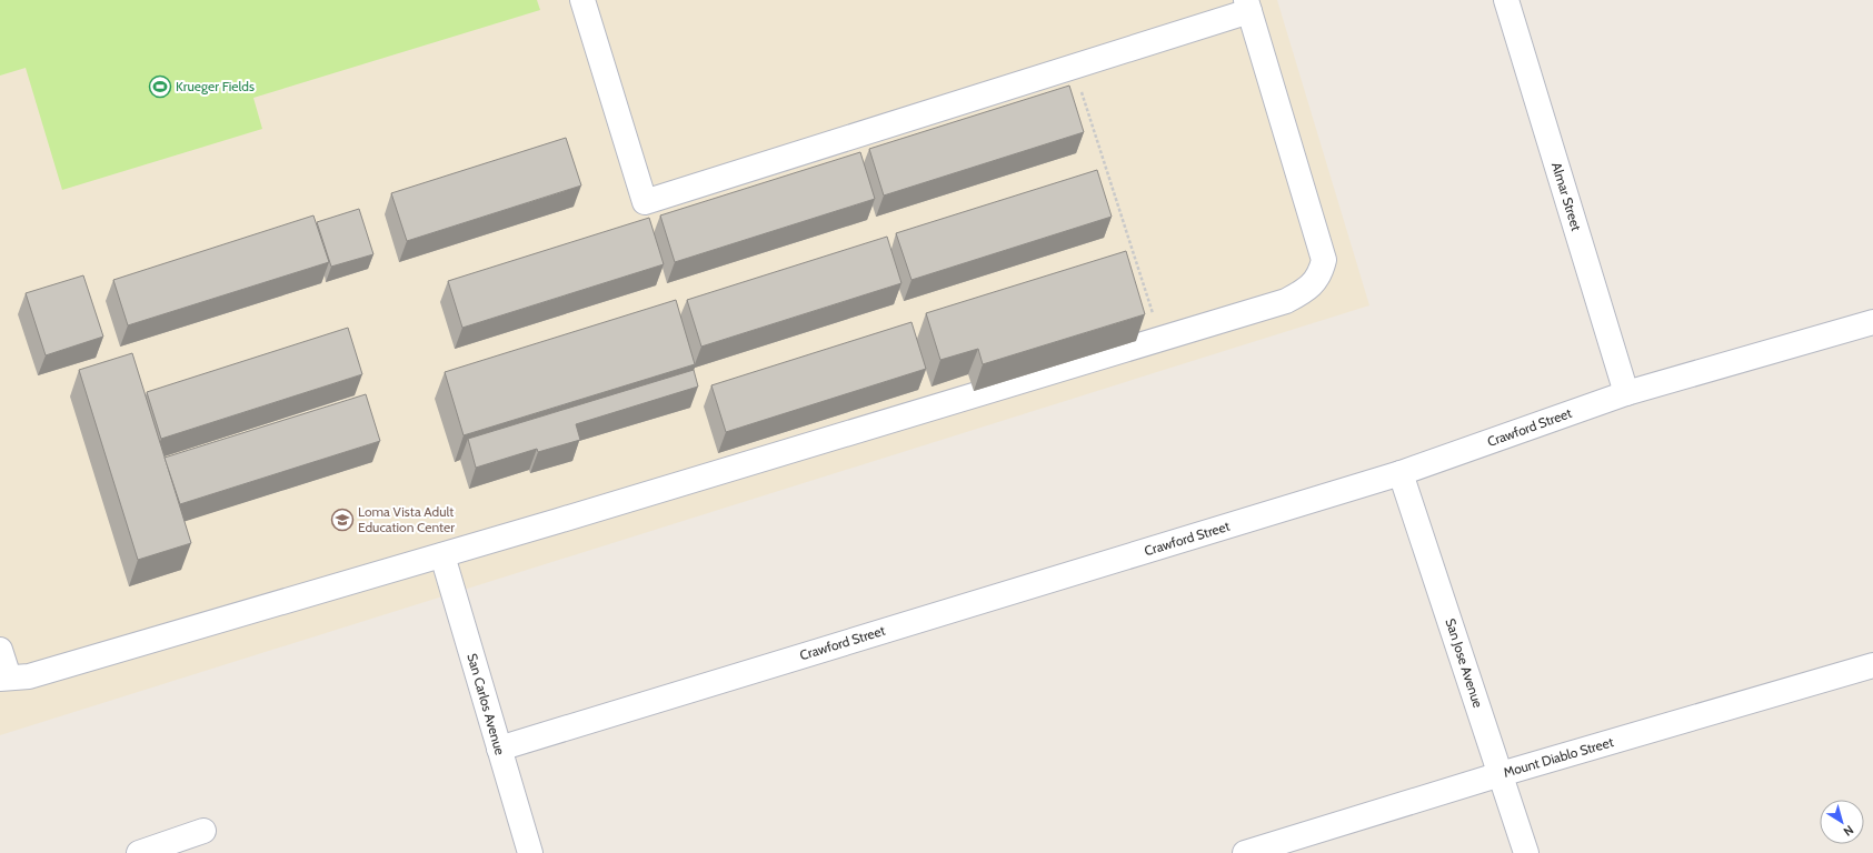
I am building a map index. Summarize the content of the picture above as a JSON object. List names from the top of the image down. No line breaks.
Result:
{"streets":{"street":["Almar Street","Crawford Street","San Jose Avenue","San Carlos Avenue","Mount Diablo Street"]},"crossings":[["Almar Street","Crawford Street"],["Crawford Street","San Jose Avenue"],["Crawford Street","San Carlos Avenue"],["San Jose Avenue","Mount Diablo Street"]],"places":{"sports":["Krueger Fields"],"school or university":["Loma Vista Adult Education Center"]},"north":"bottom right"}
